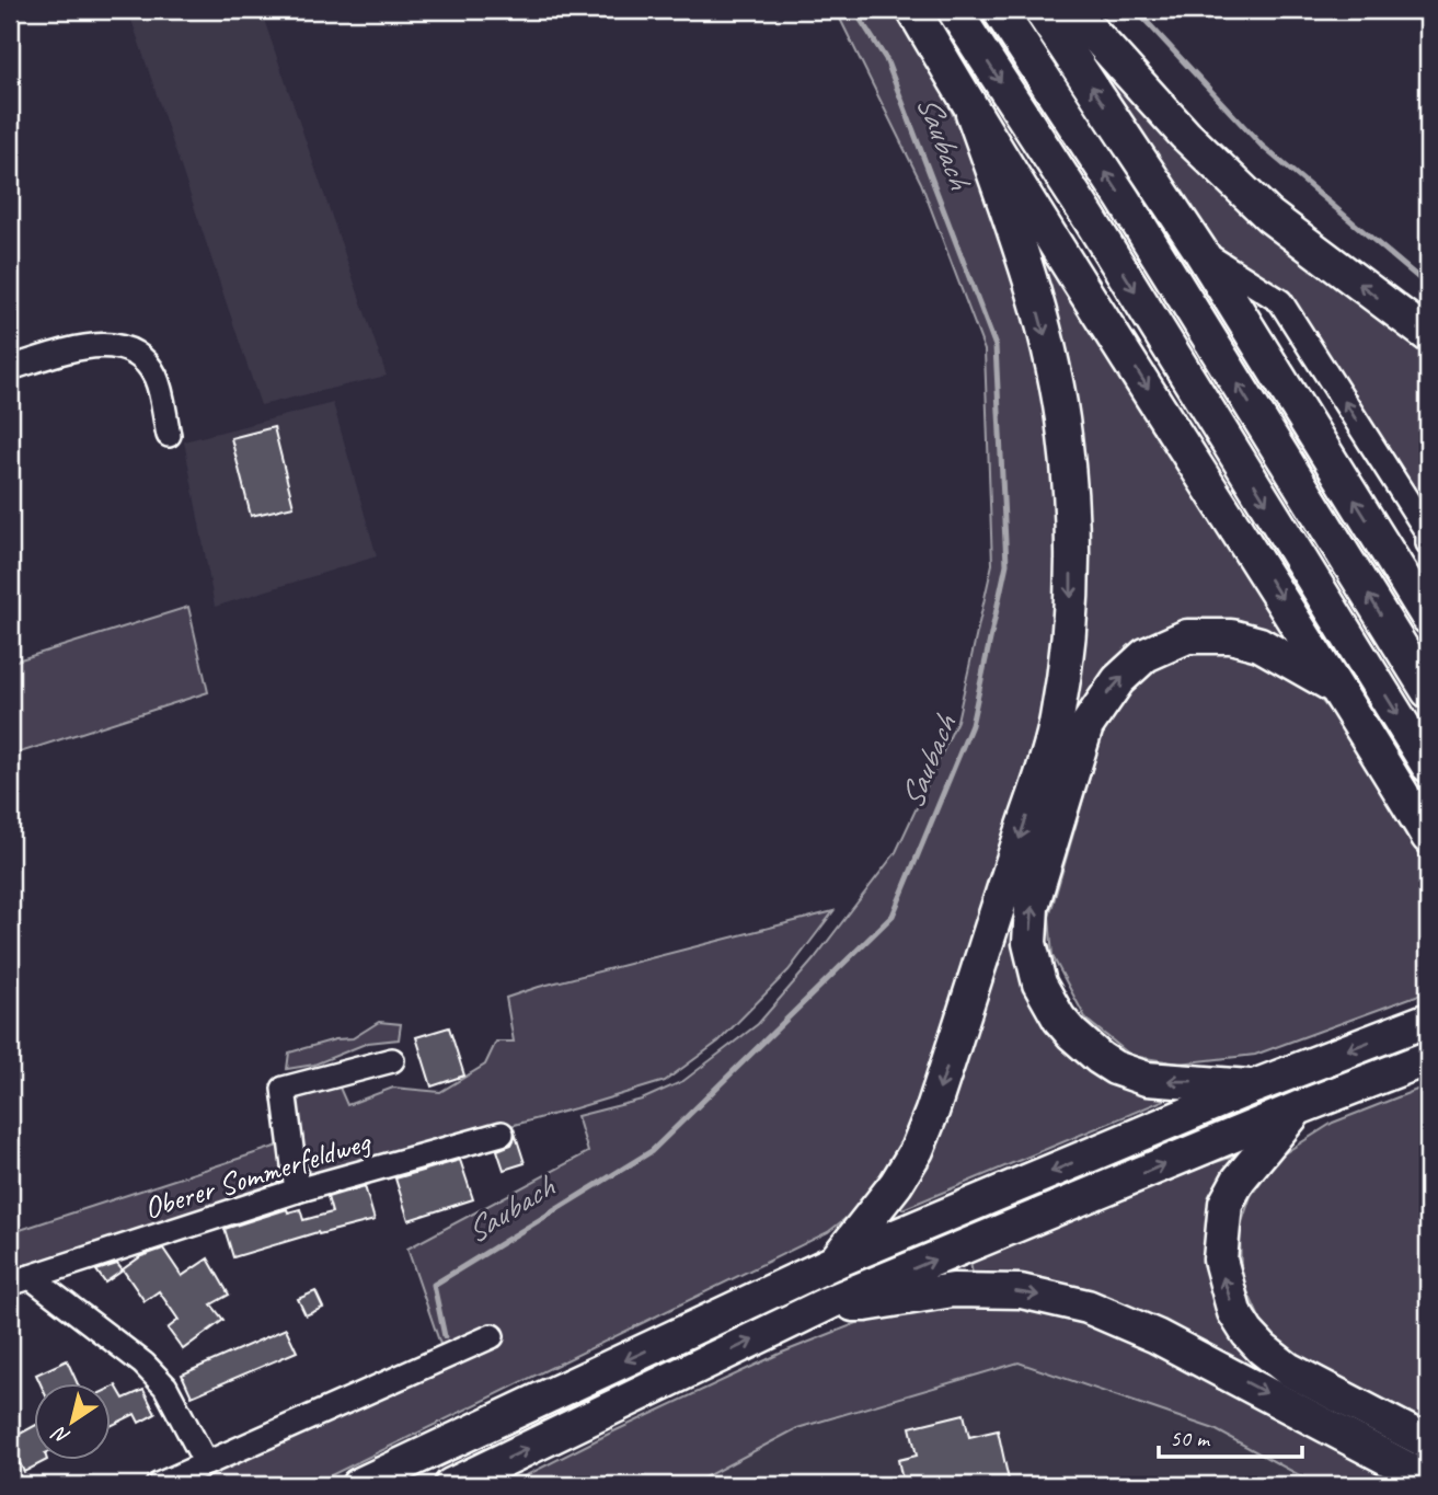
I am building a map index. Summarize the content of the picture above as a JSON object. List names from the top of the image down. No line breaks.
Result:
{"streets":{"street":["Oberer Sommerfeldweg"]},"water":["Saubach"],"scale_bar":"50 m","north":"bottom left"}
